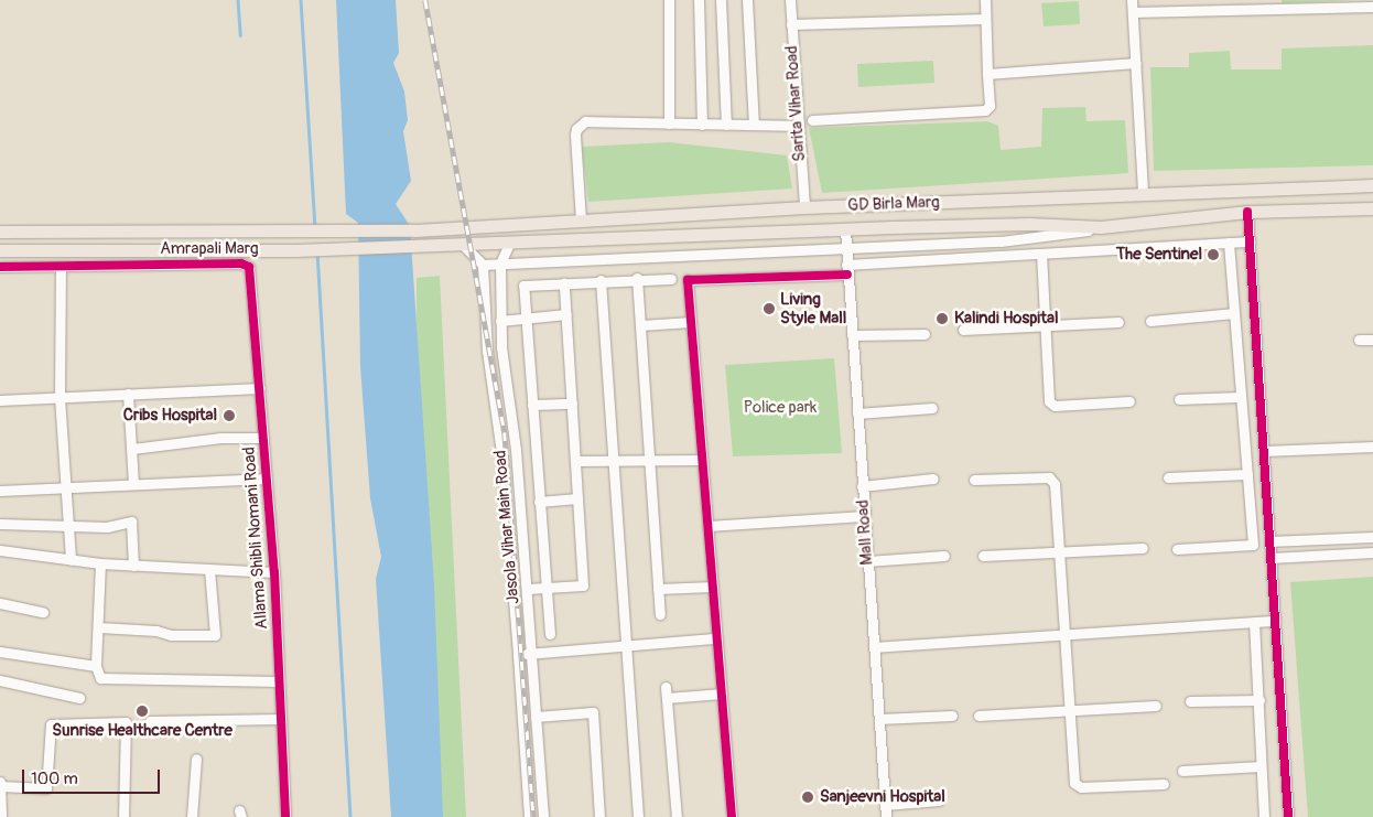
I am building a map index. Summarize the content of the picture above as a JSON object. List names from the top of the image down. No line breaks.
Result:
{"streets":{"main road":["GD Birla Marg","Amrapali Marg"],"street":["Sarita Vihar Road","Jasola Vihar Main Road","Mall Road","Allama Shibli Nomani Road"]},"crossings":[["Sarita Vihar Road","GD Birla Marg"],["GD Birla Marg","Amrapali Marg"],["GD Birla Marg","Jasola Vihar Main Road"],["GD Birla Marg","Mall Road"],["Amrapali Marg","Allama Shibli Nomani Road"]],"parks":["Police park"],"places":["The Sentinel","Living Style Mall","Kalindi Hospital","Cribs Hospital","Sunrise Healthcare Centre","Sanjeevni Hospital"],"scale_bar":"100 m"}
